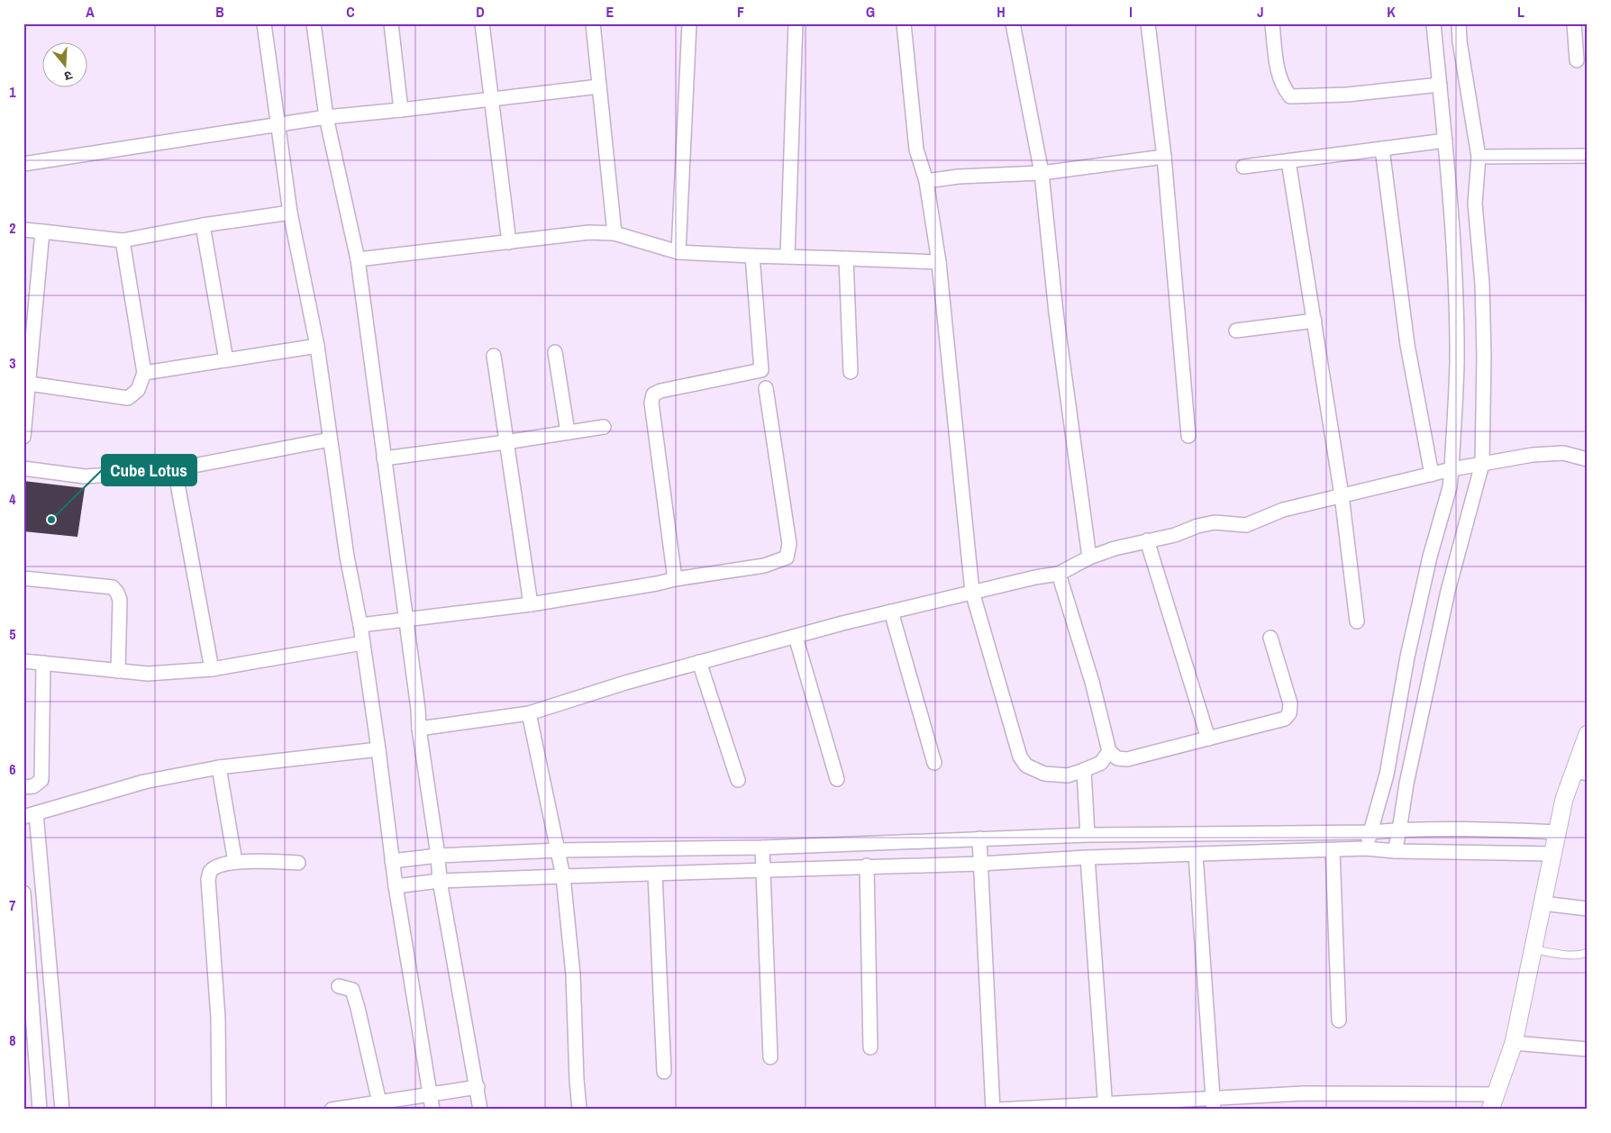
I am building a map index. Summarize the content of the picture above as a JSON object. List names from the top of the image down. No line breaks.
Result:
{"places":["Cube Lotus"],"north":"bottom","grid":{"columns":["A","B","C","D","E","F","G","H","I","J","K","L"],"rows":["1","2","3","4","5","6","7","8"]}}
